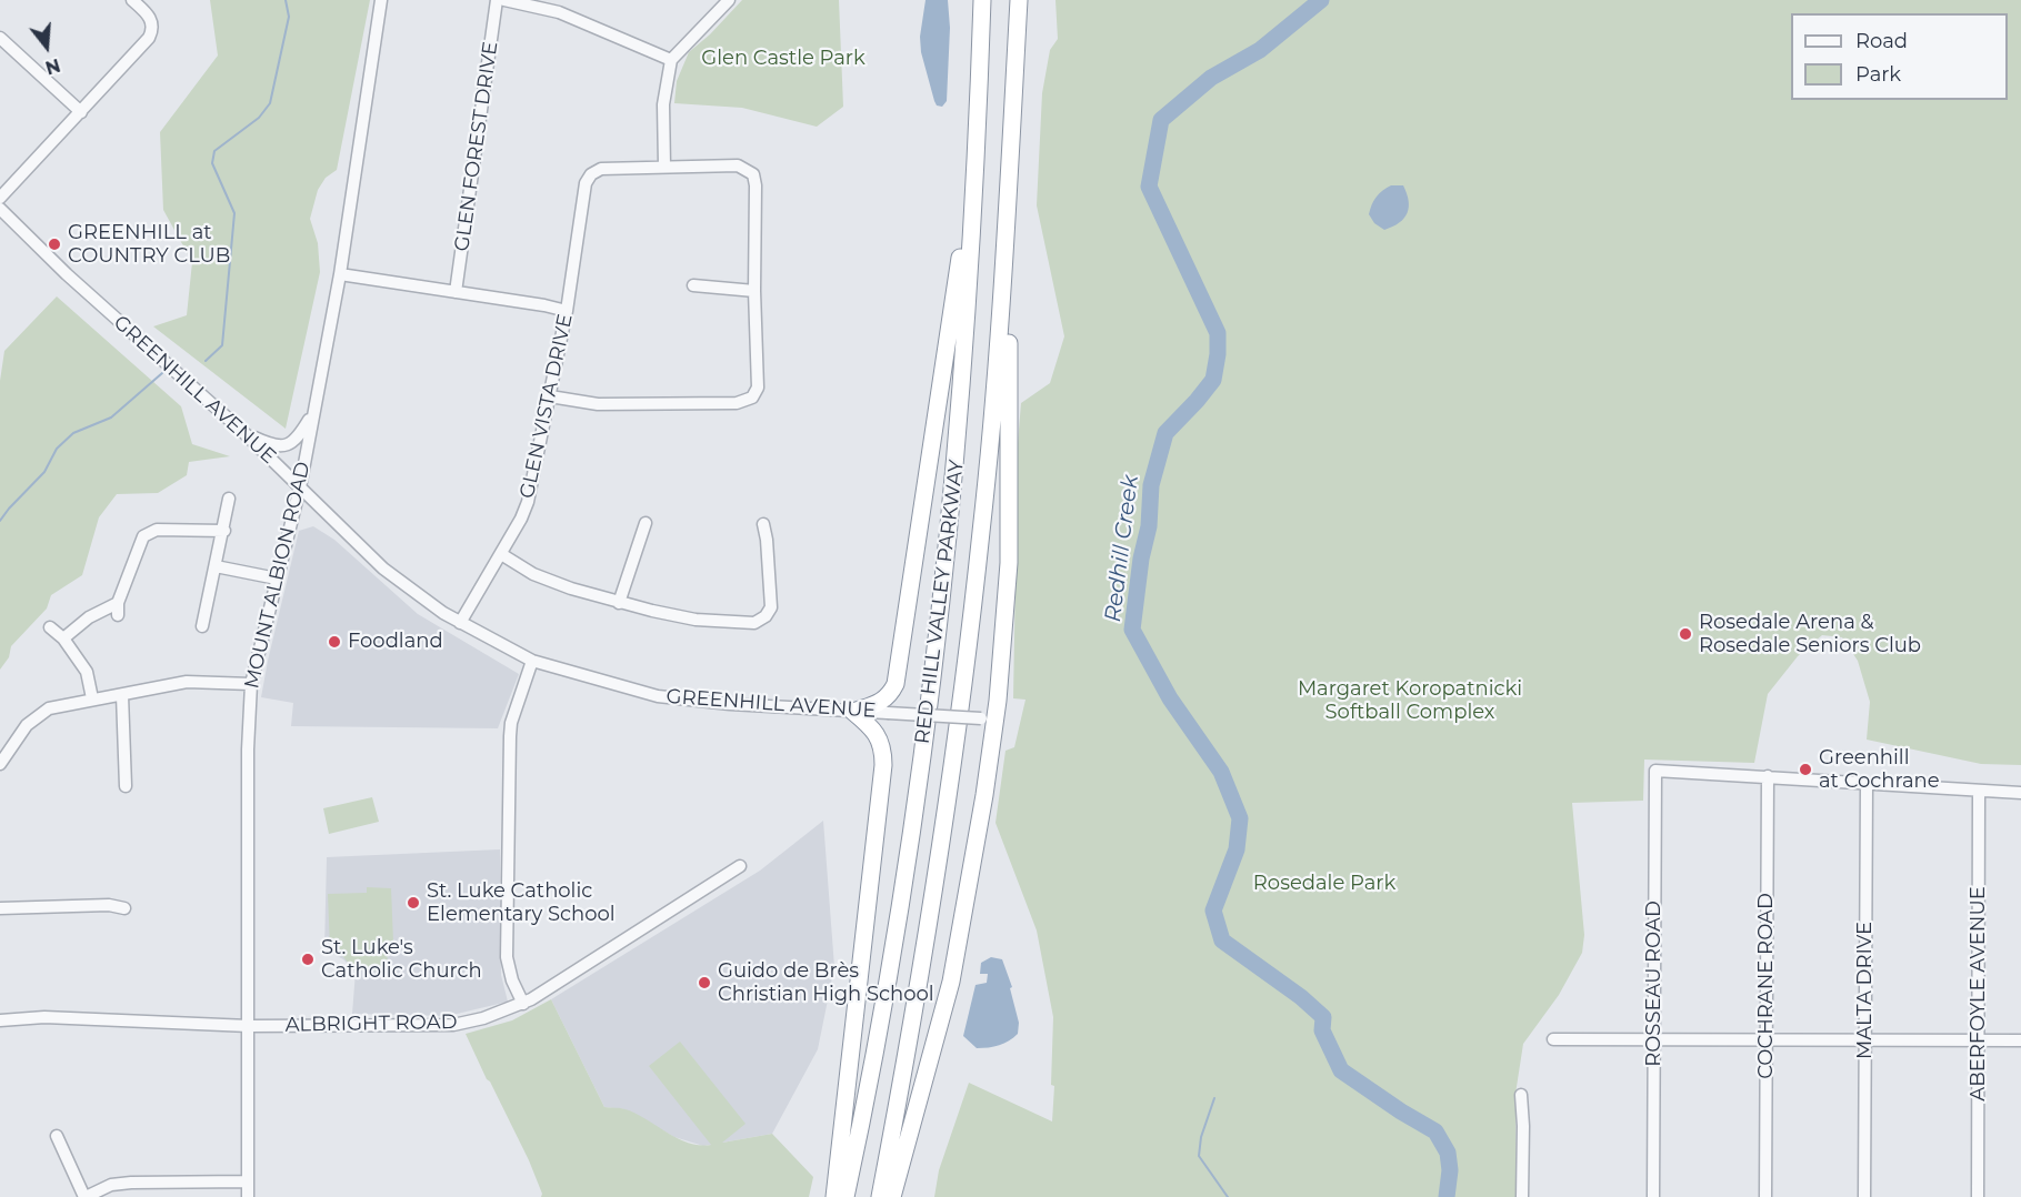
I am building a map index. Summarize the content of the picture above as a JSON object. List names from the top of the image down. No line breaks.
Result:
{"streets":{"highway":["RED HILL VALLEY PARKWAY"],"street":["GLEN FOREST DRIVE","GREENHILL AVENUE","GLEN VISTA DRIVE","MOUNT ALBION ROAD","ROSSEAU ROAD","COCHRANE ROAD","MALTA DRIVE","ABERFOYLE AVENUE","ALBRIGHT ROAD"]},"crossings":[["GREENHILL AVENUE","GLEN VISTA DRIVE"],["GREENHILL AVENUE","MOUNT ALBION ROAD"],["MOUNT ALBION ROAD","ALBRIGHT ROAD"],["ROSSEAU ROAD","COCHRANE ROAD"]],"water":["Redhill Creek"],"parks":["Glen Castle Park","Margaret Koropatnicki Softball Complex","Rosedale Park"],"places":["GREENHILL at COUNTRY CLUB","Rosedale Arena & Rosedale Seniors Club","Foodland","Greenhill at Cochrane","St. Luke Catholic Elementary School","St. Luke's Catholic Church","Guido de Brès Christian High School"],"legend":["Road","Park"],"north":"bottom"}
